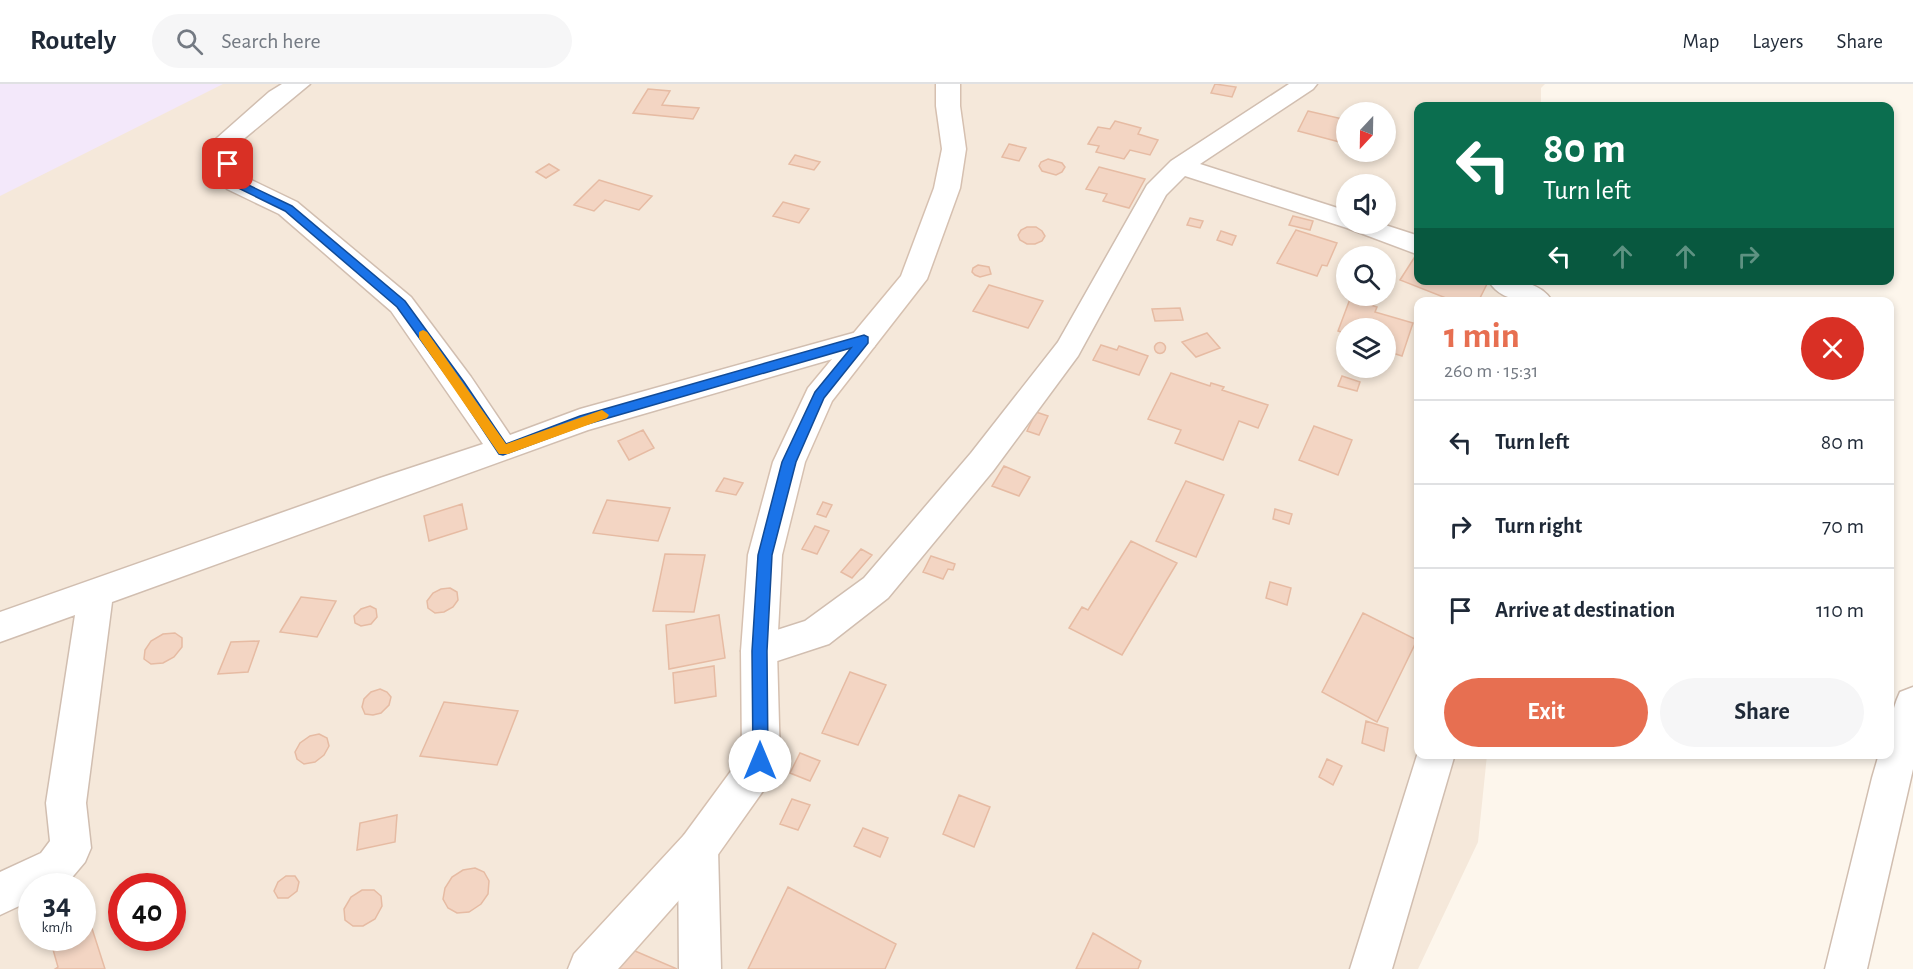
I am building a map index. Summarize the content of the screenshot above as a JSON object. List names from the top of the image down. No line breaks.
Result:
{"north":"bottom","page":{"header":"Routely","search":"Search here","nav":["Map","Layers","Share"],"turn":["80 m","Turn left"],"heading":["1 min","260 m · 15:31"],"list":[{"name":"Turn left","value":"80 m"},{"name":"Turn right","value":"70 m"},{"name":"Arrive at destination","value":"110 m"}],"buttons":["Exit","Share"],"speed":"34 km/h","limit":"40"}}
